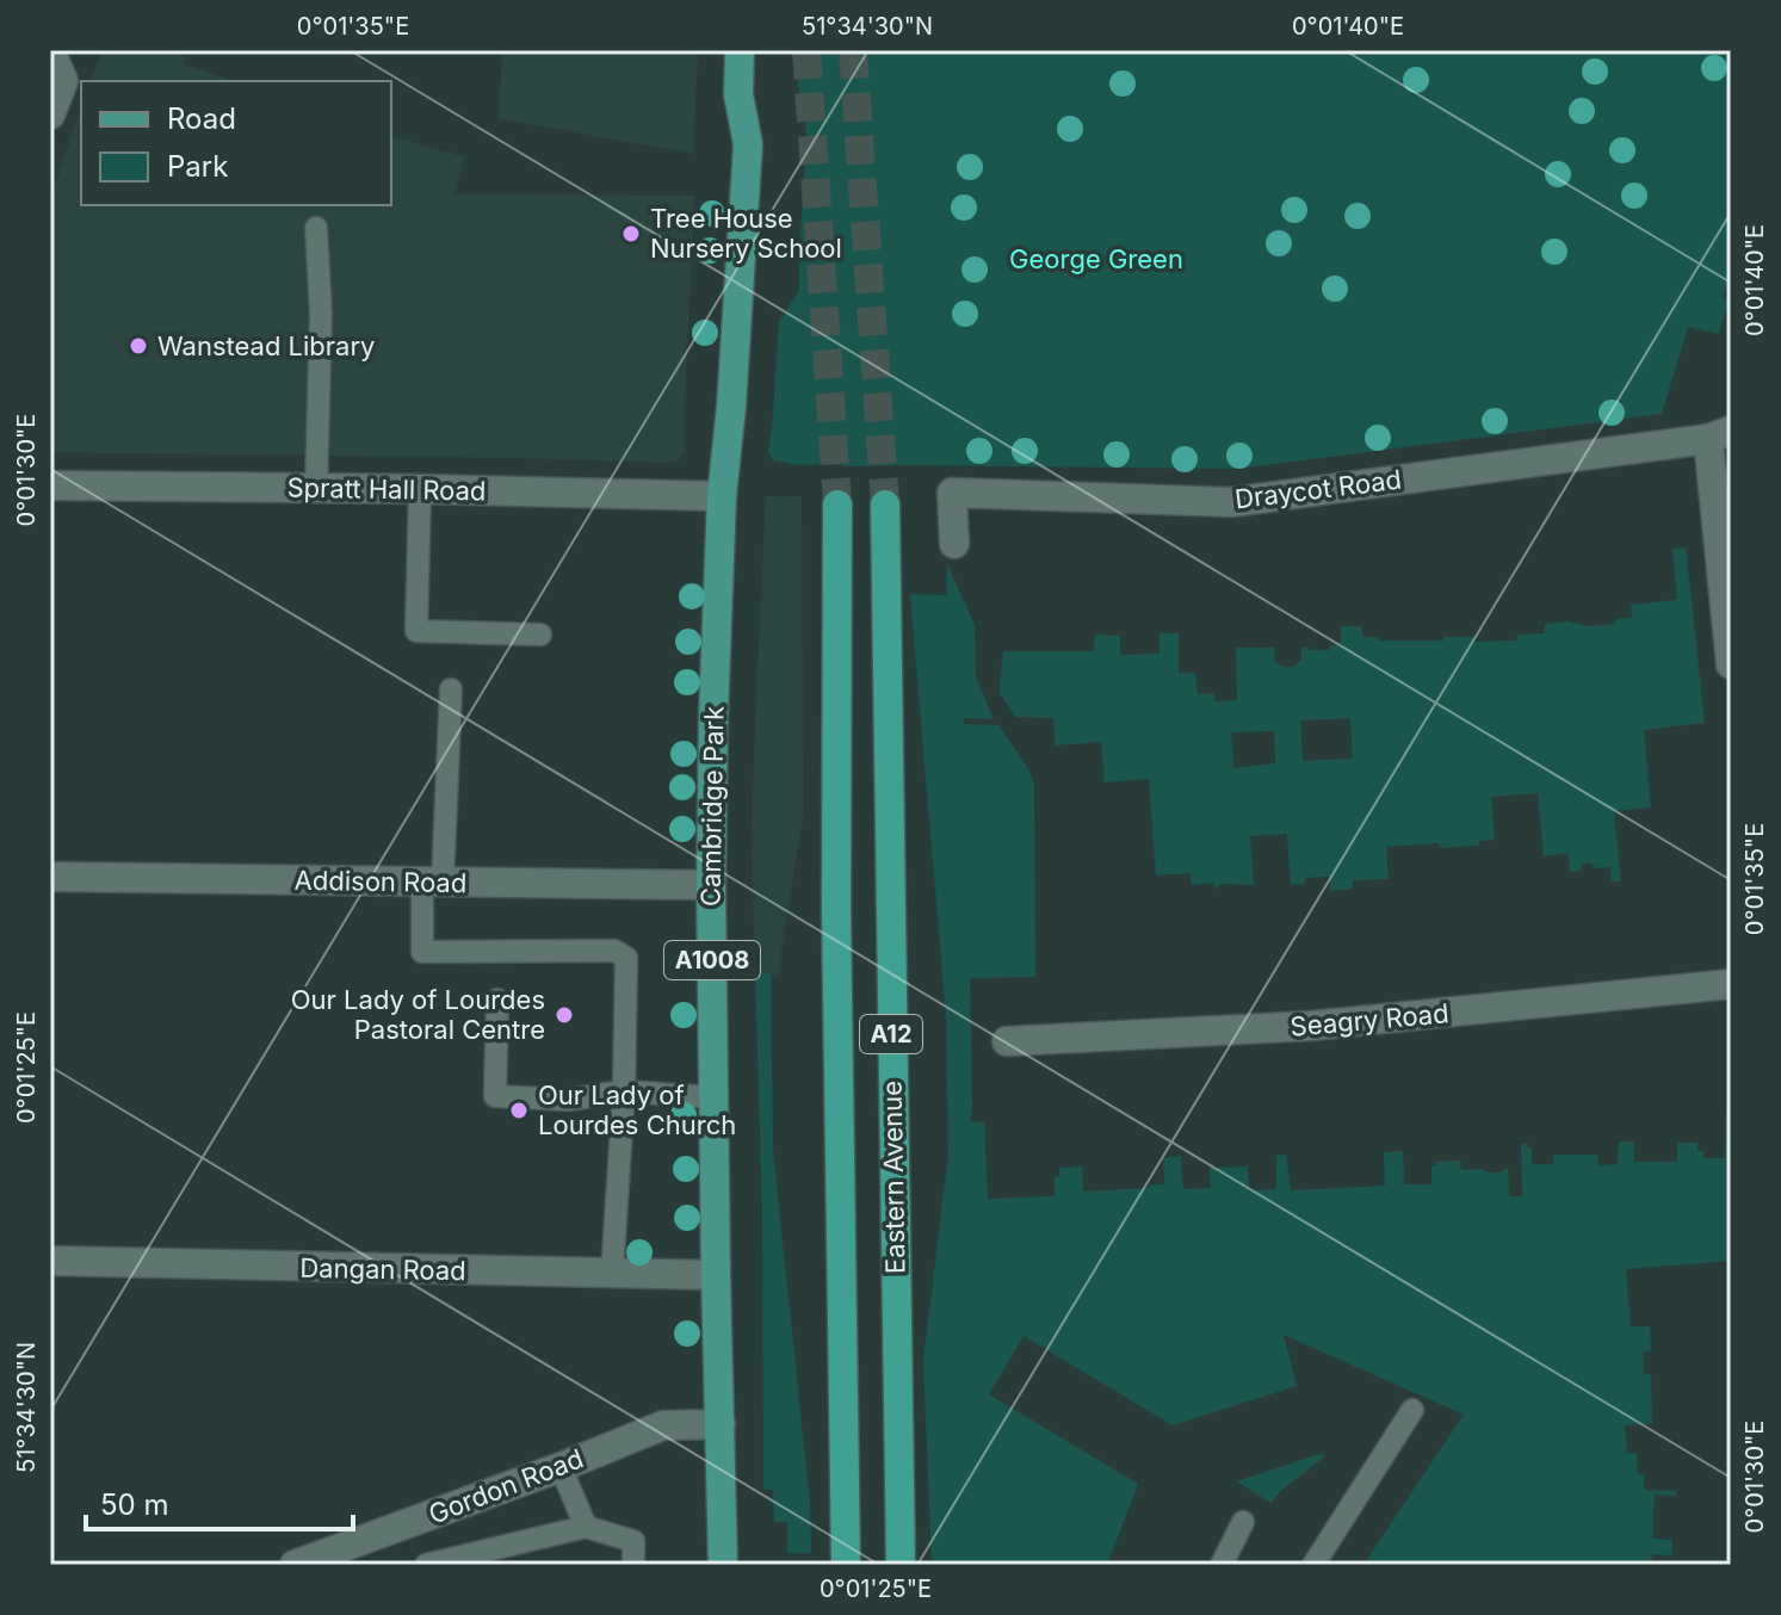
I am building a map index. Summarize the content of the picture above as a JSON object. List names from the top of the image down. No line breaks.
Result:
{"streets":{"highway":["A12","Eastern Avenue"],"main road":["Cambridge Park","A1008"],"street":["Spratt Hall Road","Draycot Road","Addison Road","Seagry Road","Dangan Road","Gordon Road"]},"crossings":[["Spratt Hall Road","Cambridge Park"],["Cambridge Park","Addison Road"],["Cambridge Park","Dangan Road"],["Cambridge Park","Gordon Road"]],"parks":["George Green"],"places":["Tree House Nursery School","Wanstead Library","Our Lady of Lourdes Pastoral Centre","Our Lady of Lourdes Church"],"legend":["Road","Park"],"scale_bar":"50 m","coordinates":["0°01'35\"E","51°34'30\"N","0°01'40\"E","0°01'30\"E","0°01'25\"E"]}
